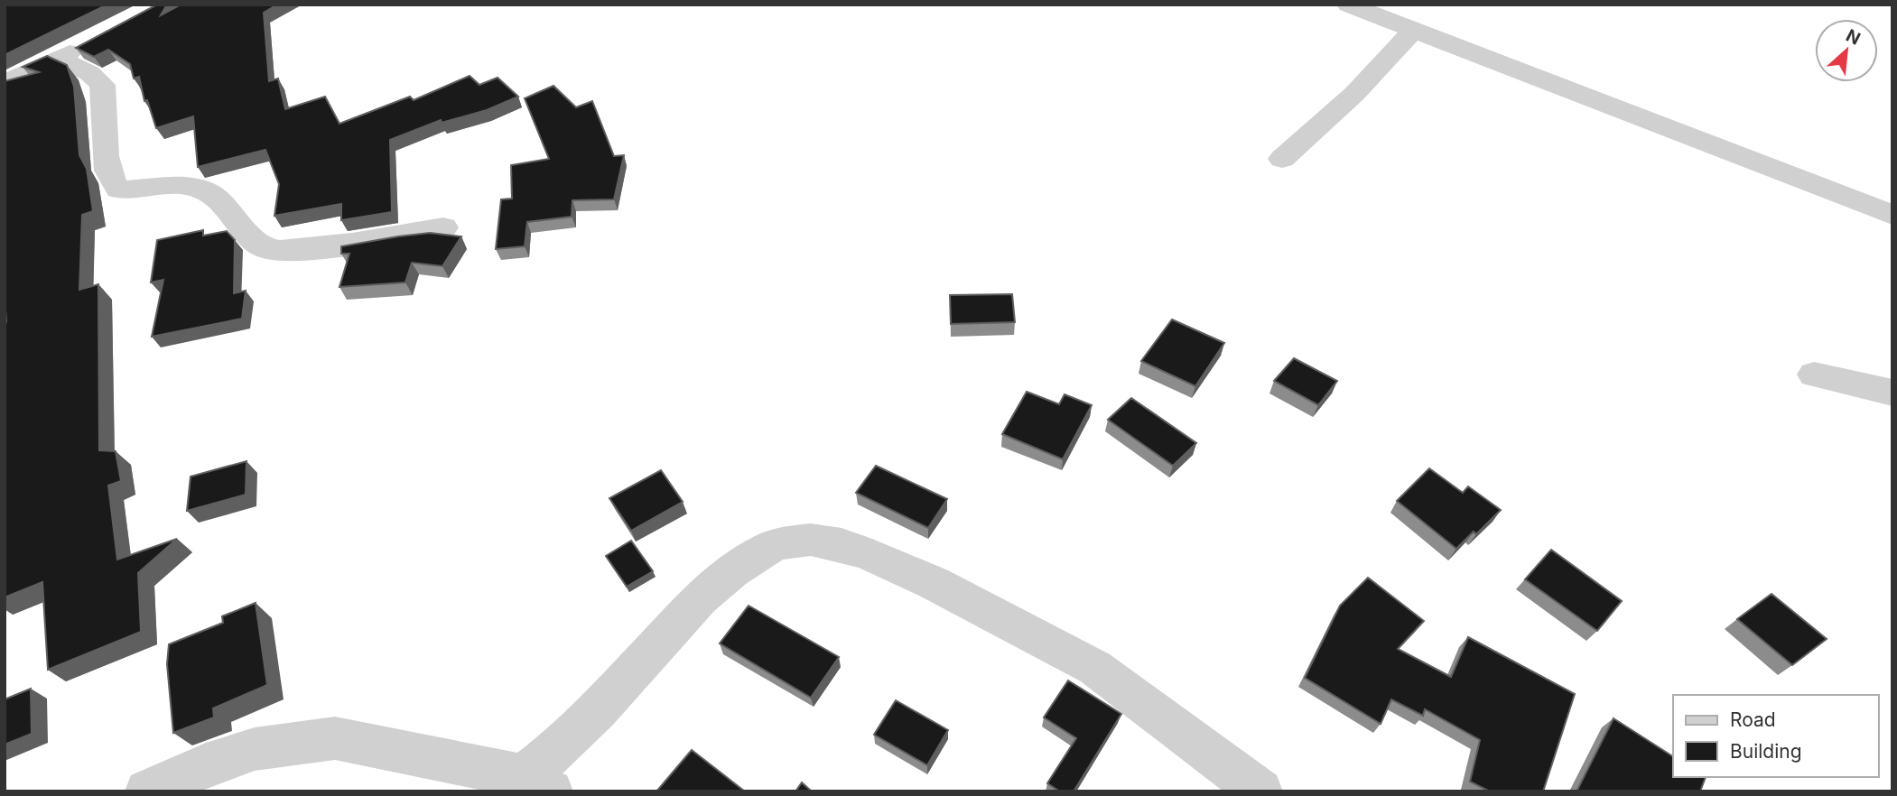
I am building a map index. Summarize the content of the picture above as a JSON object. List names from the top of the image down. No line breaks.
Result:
{"legend":["Road","Building"],"north":"top right"}
